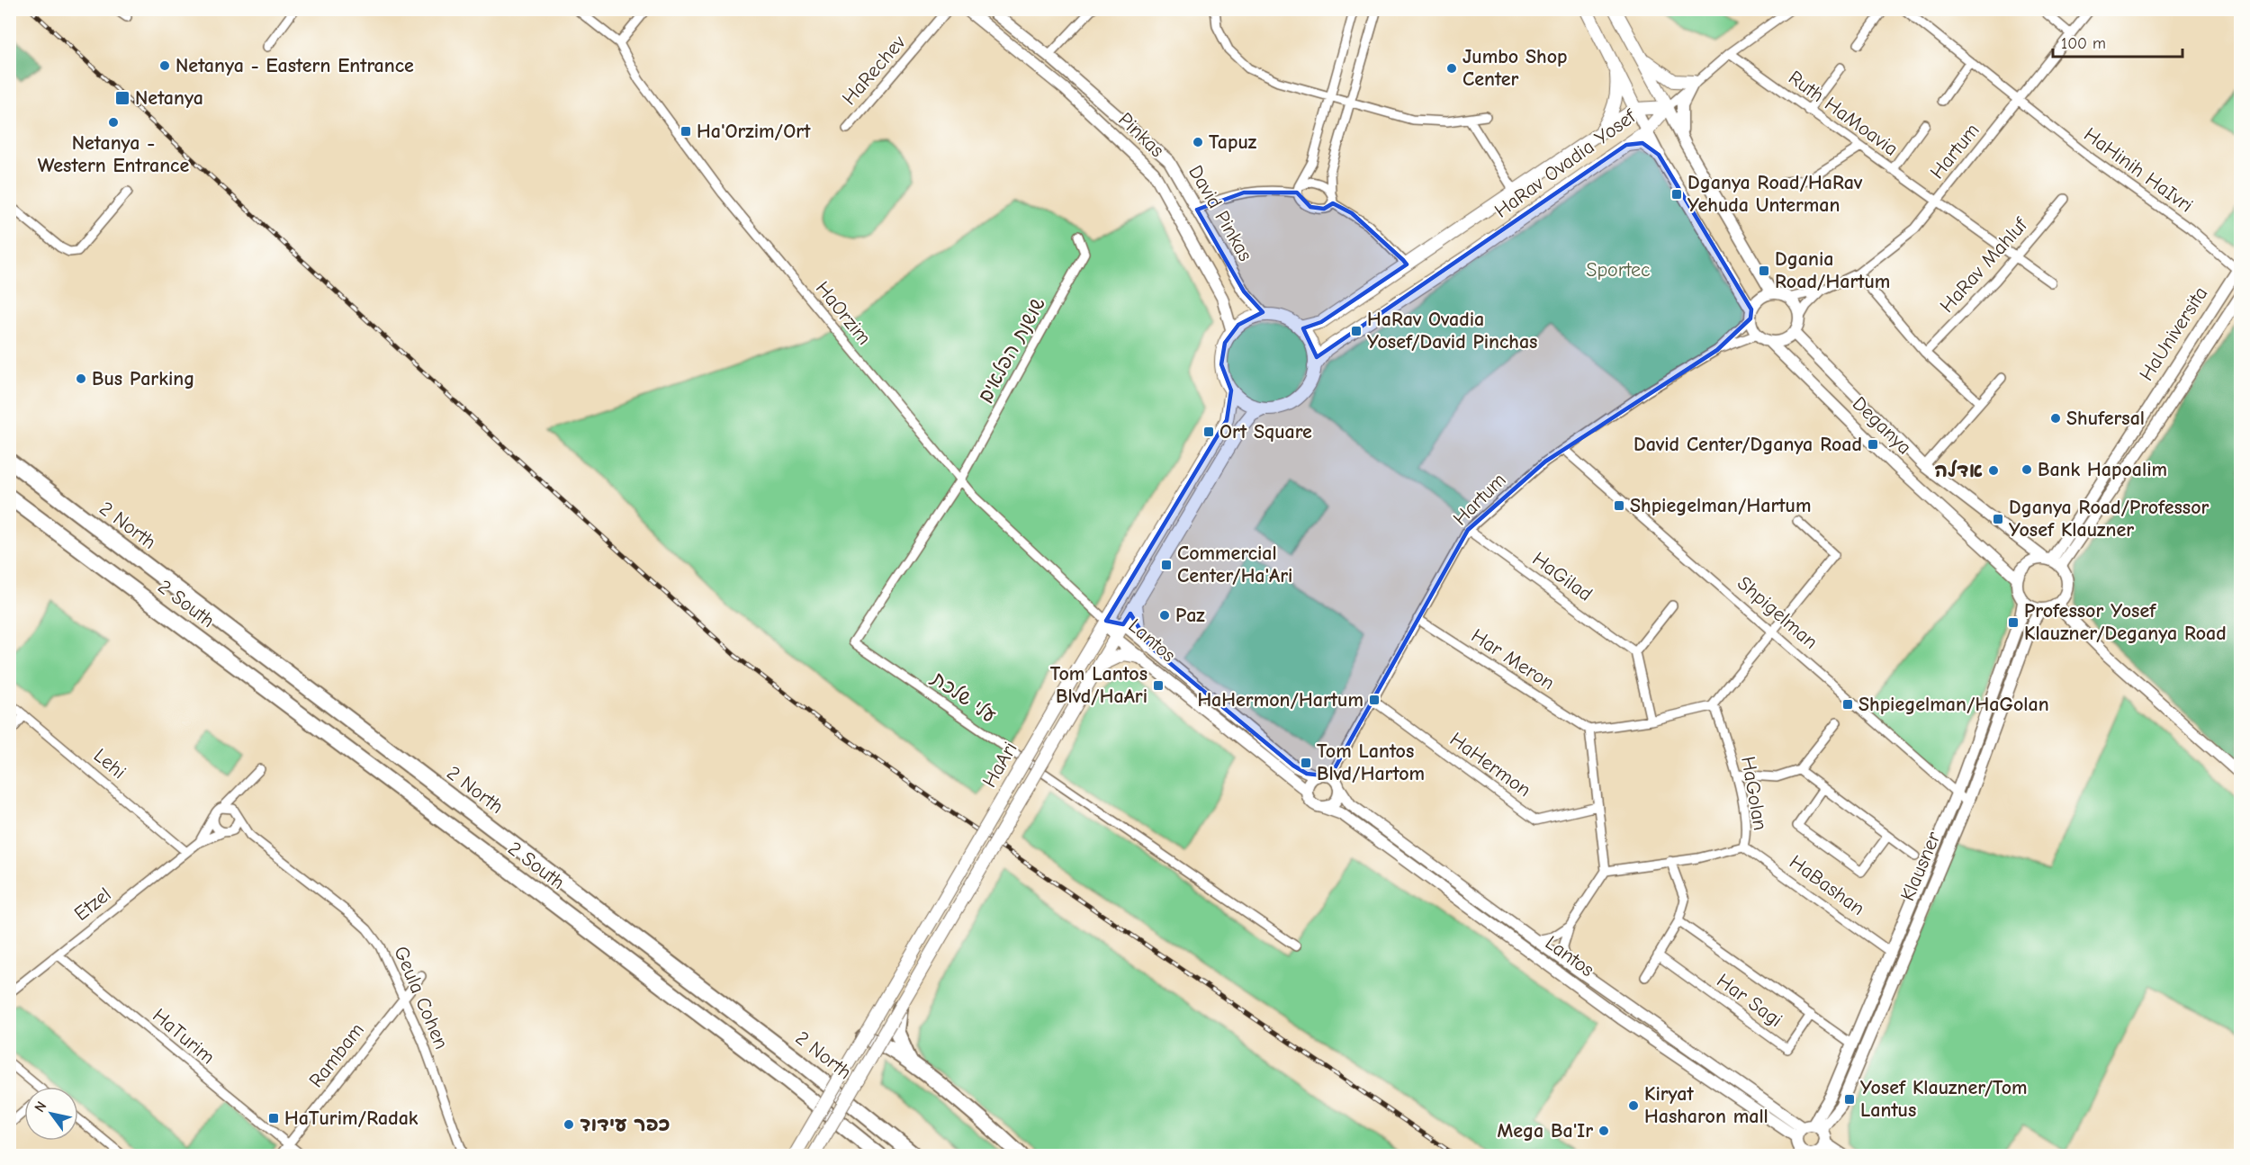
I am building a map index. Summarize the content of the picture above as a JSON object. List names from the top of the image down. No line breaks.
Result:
{"streets":{"highway":["2 North","2 South"],"main road":["HaRav Ovadia Yosef","HaAri"],"street":["HaRechev","Ruth HaMoavia","Pinkas","Hartum","HaHinih HaIvri","David Pinkas","HaRav Mahluf","HaOrzim","HaUniversita","שושנת הפלאים","Deganya","HaGilad","Shpigelman","Lantos","Har Meron","עלי שלכת","Lehi","HaHermon","HaGolan","Klausner","HaBashan","Etzel","Geula Cohen","Har Sagi","HaTurim","Rambam"]},"crossings":[["Ruth HaMoavia","Hartum"],["Ruth HaMoavia","HaRav Mahluf"],["Pinkas","HaRav Ovadia Yosef"],["Pinkas","David Pinkas"],["Pinkas","HaAri"],["Hartum","HaHinih HaIvri"],["Hartum","Deganya"],["Hartum","HaGilad"],["Hartum","Shpigelman"],["Hartum","Lantos"],["Hartum","Har Meron"],["Hartum","HaHermon"],["HaRav Ovadia Yosef","David Pinkas"],["HaRav Ovadia Yosef","HaAri"],["HaHinih HaIvri","HaUniversita"],["David Pinkas","HaAri"],["HaOrzim","שושנת הפלאים"],["HaOrzim","Lantos"],["HaOrzim","עלי שלכת"],["HaOrzim","HaAri"],["HaUniversita","Deganya"],["HaUniversita","Klausner"],["שושנת הפלאים","עלי שלכת"],["Deganya","Klausner"],["Shpigelman","Klausner"],["Lantos","HaAri"],["Lantos","Klausner"],["Lehi","Etzel"],["HaGolan","HaBashan"],["Klausner","HaBashan"],["Klausner","Har Sagi"],["Etzel","Geula Cohen"],["Etzel","HaTurim"],["Geula Cohen","Rambam"],["HaTurim","Rambam"]],"parks":["Sportec"],"places":{"other":["Netanya - Eastern Entrance","Jumbo Shop Center","Netanya - Western Entrance","Tapuz","Bus Parking","Shufersal","Bank Hapoalim","אדלה","Paz","Kiryat Hasharon mall","כפר עידוד","Mega Ba'Ir"],"transit":["Netanya","Ha'Orzim/Ort","Dganya Road/HaRav Yehuda Unterman","Dgania Road/Hartum","HaRav Ovadia Yosef/David Pinchas","Ort Square","David Center/Dganya Road","Shpiegelman/Hartum","Dganya Road/Professor Yosef Klauzner","Commercial Center/Ha'Ari","Professor Yosef Klauzner/Deganya Road","Tom Lantos Blvd/HaAri","HaHermon/Hartum","Shpiegelman/HaGolan","Tom Lantos Blvd/Hartom","Yosef Klauzner/Tom Lantus","HaTurim/Radak"]},"scale_bar":"100 m","north":"top left"}
